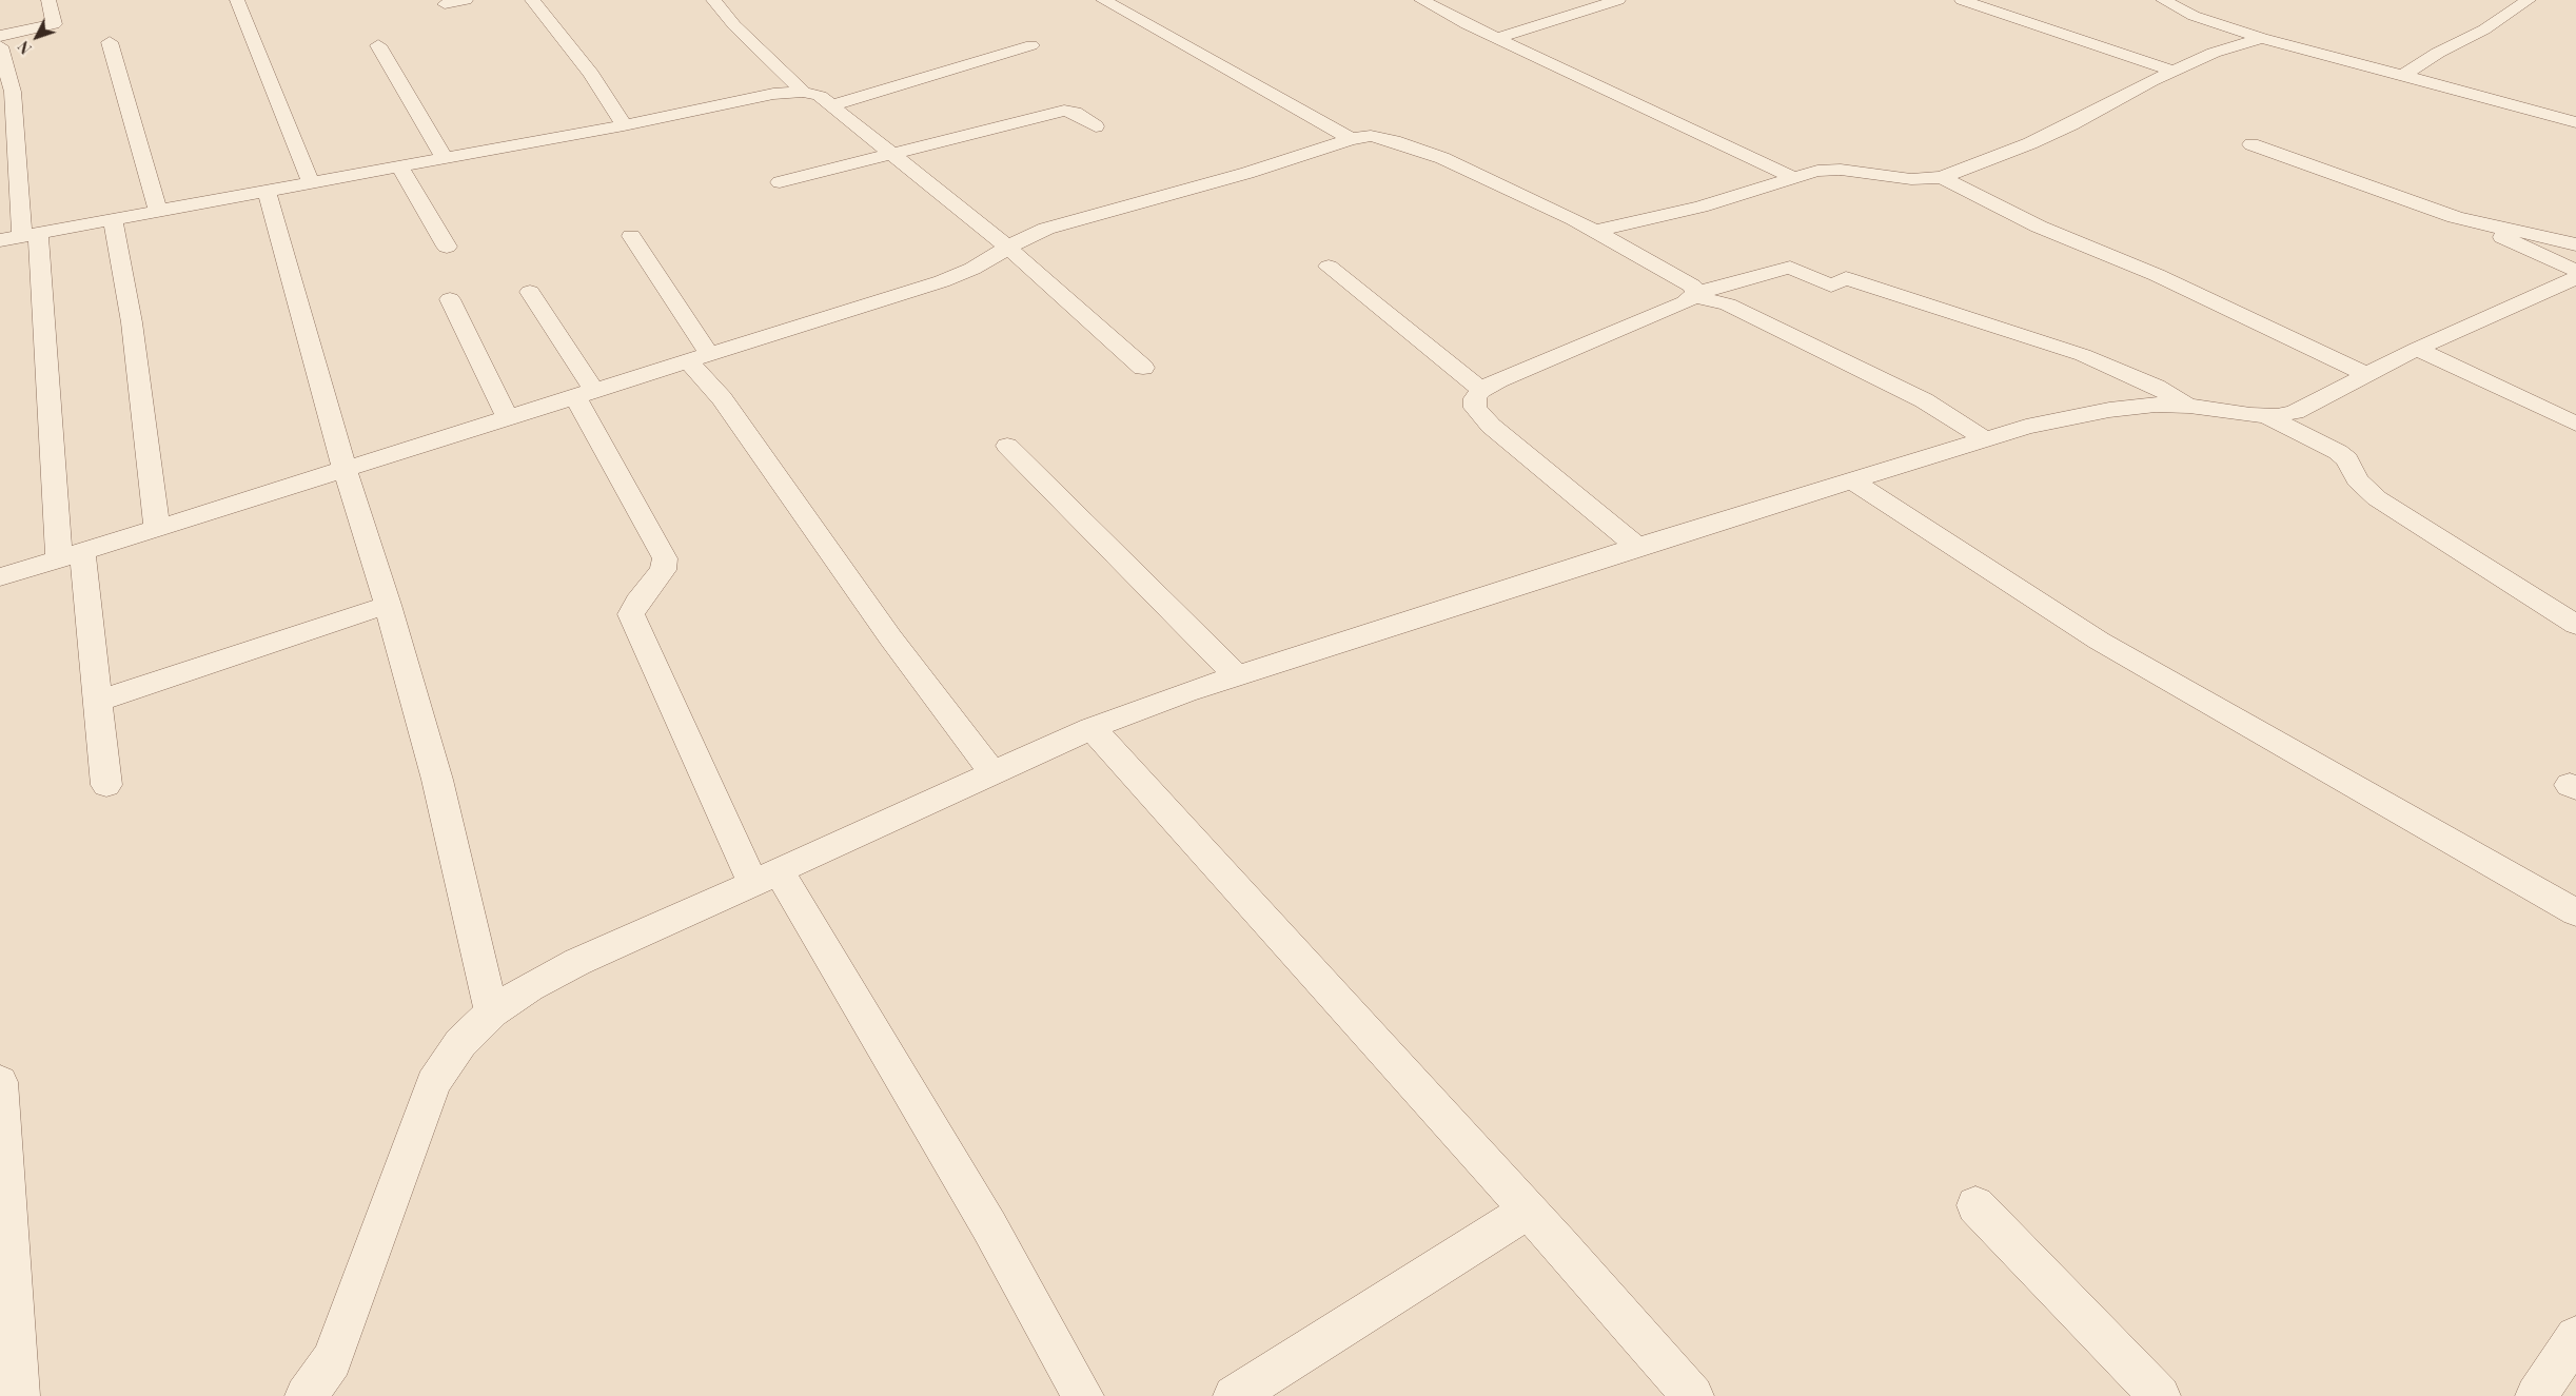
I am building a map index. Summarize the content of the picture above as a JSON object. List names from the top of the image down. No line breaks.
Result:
{"north":"bottom left"}
